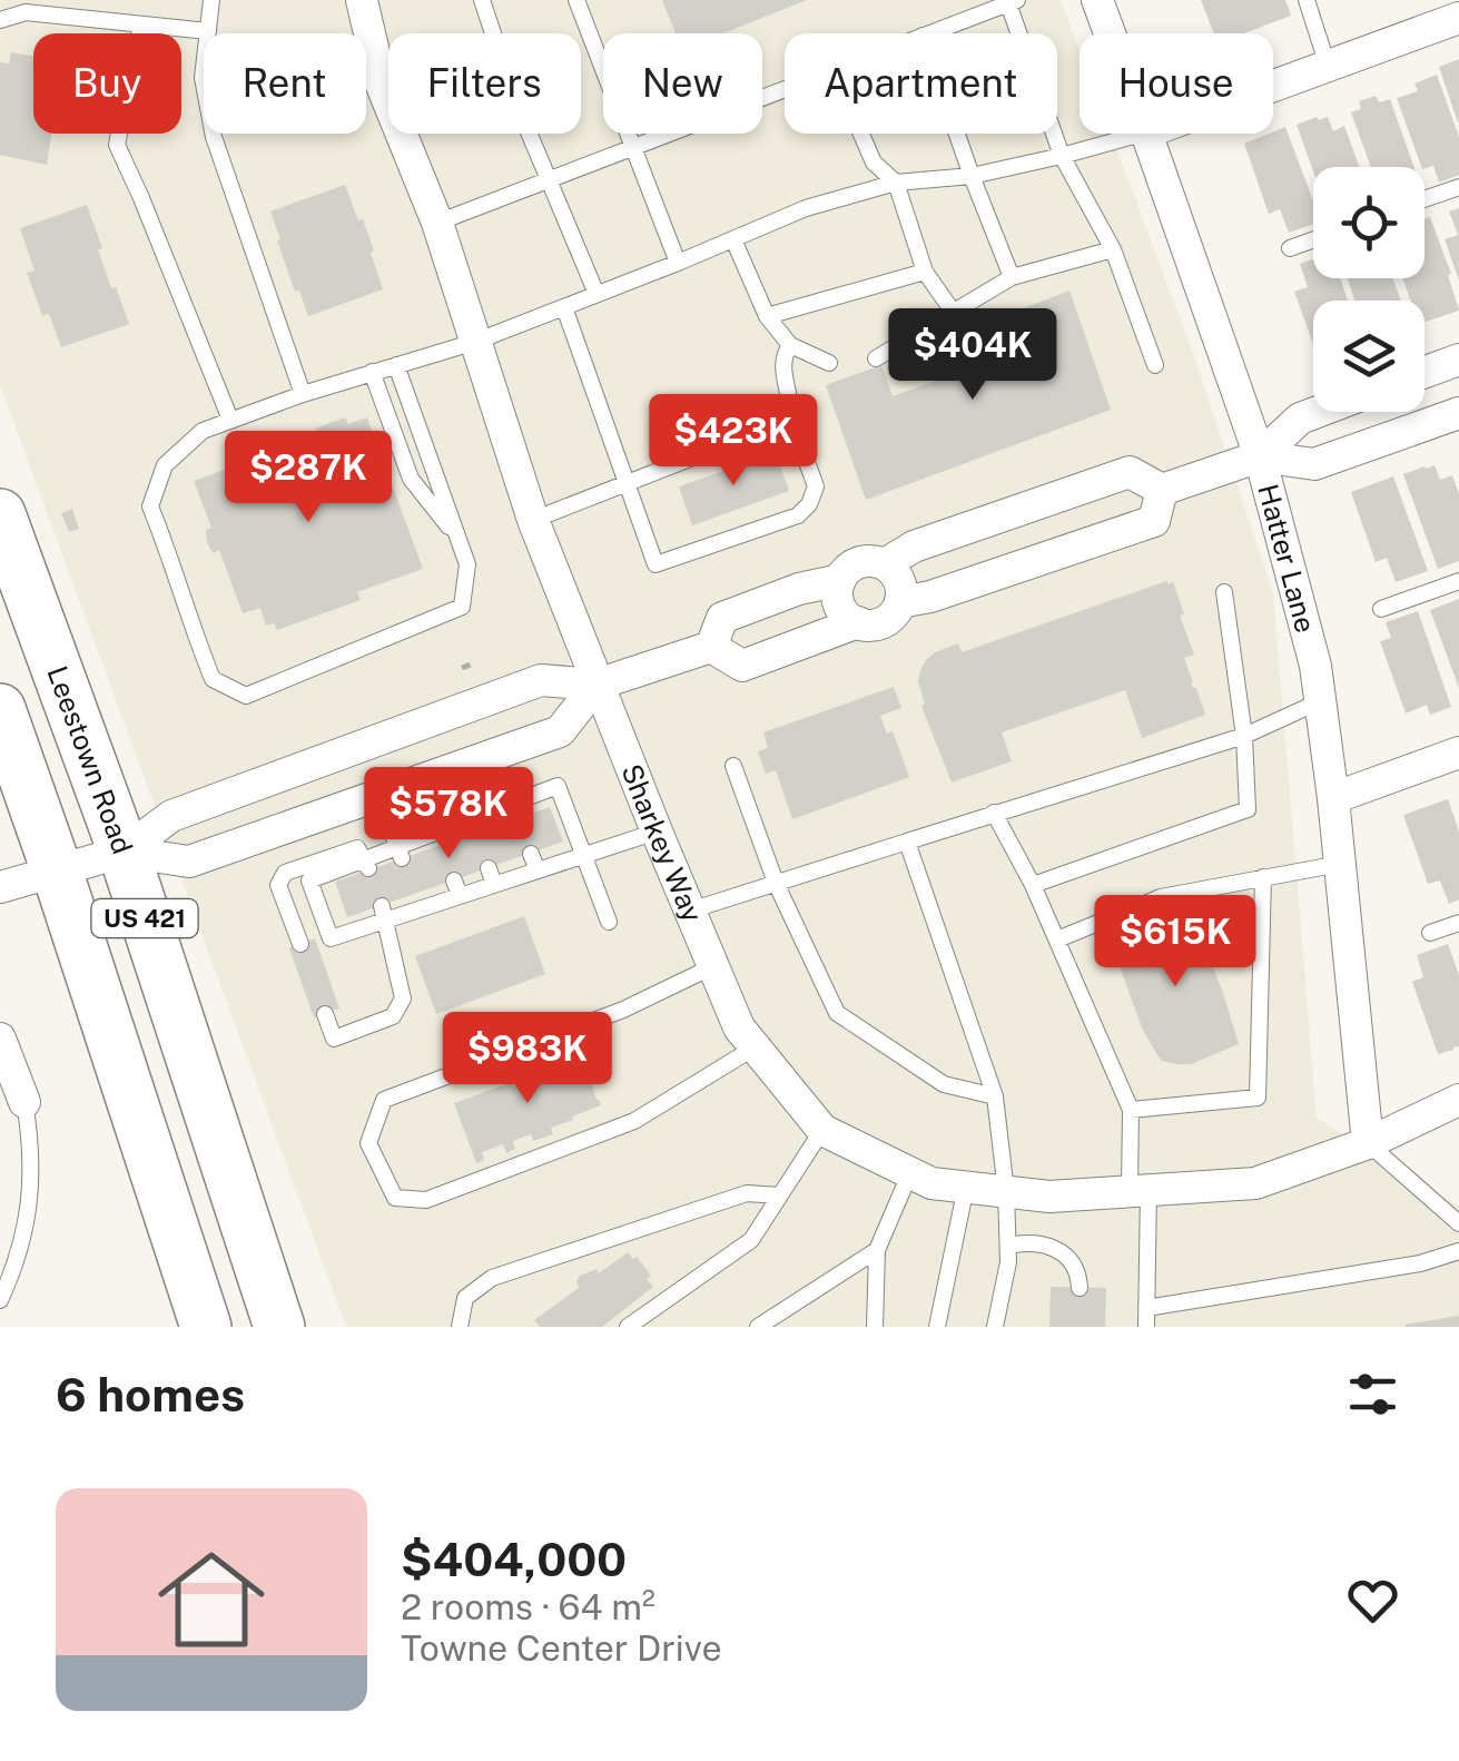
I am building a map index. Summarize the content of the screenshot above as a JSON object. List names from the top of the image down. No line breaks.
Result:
{"streets":{"main road":["Leestown Road","US 421"],"street":["Hatter Lane","Sharkey Way"]},"crossings":[["Hatter Lane","Sharkey Way"]],"page":{"chip":["Buy","Rent","Filters","New","Apartment","House"],"price":["$404K","$423K","$287K","$578K","$615K","$983K"],"heading":"6 homes","list":[{"name":"$404,000","note":"2 rooms · 64 m² · Towne Center Drive"}]}}
